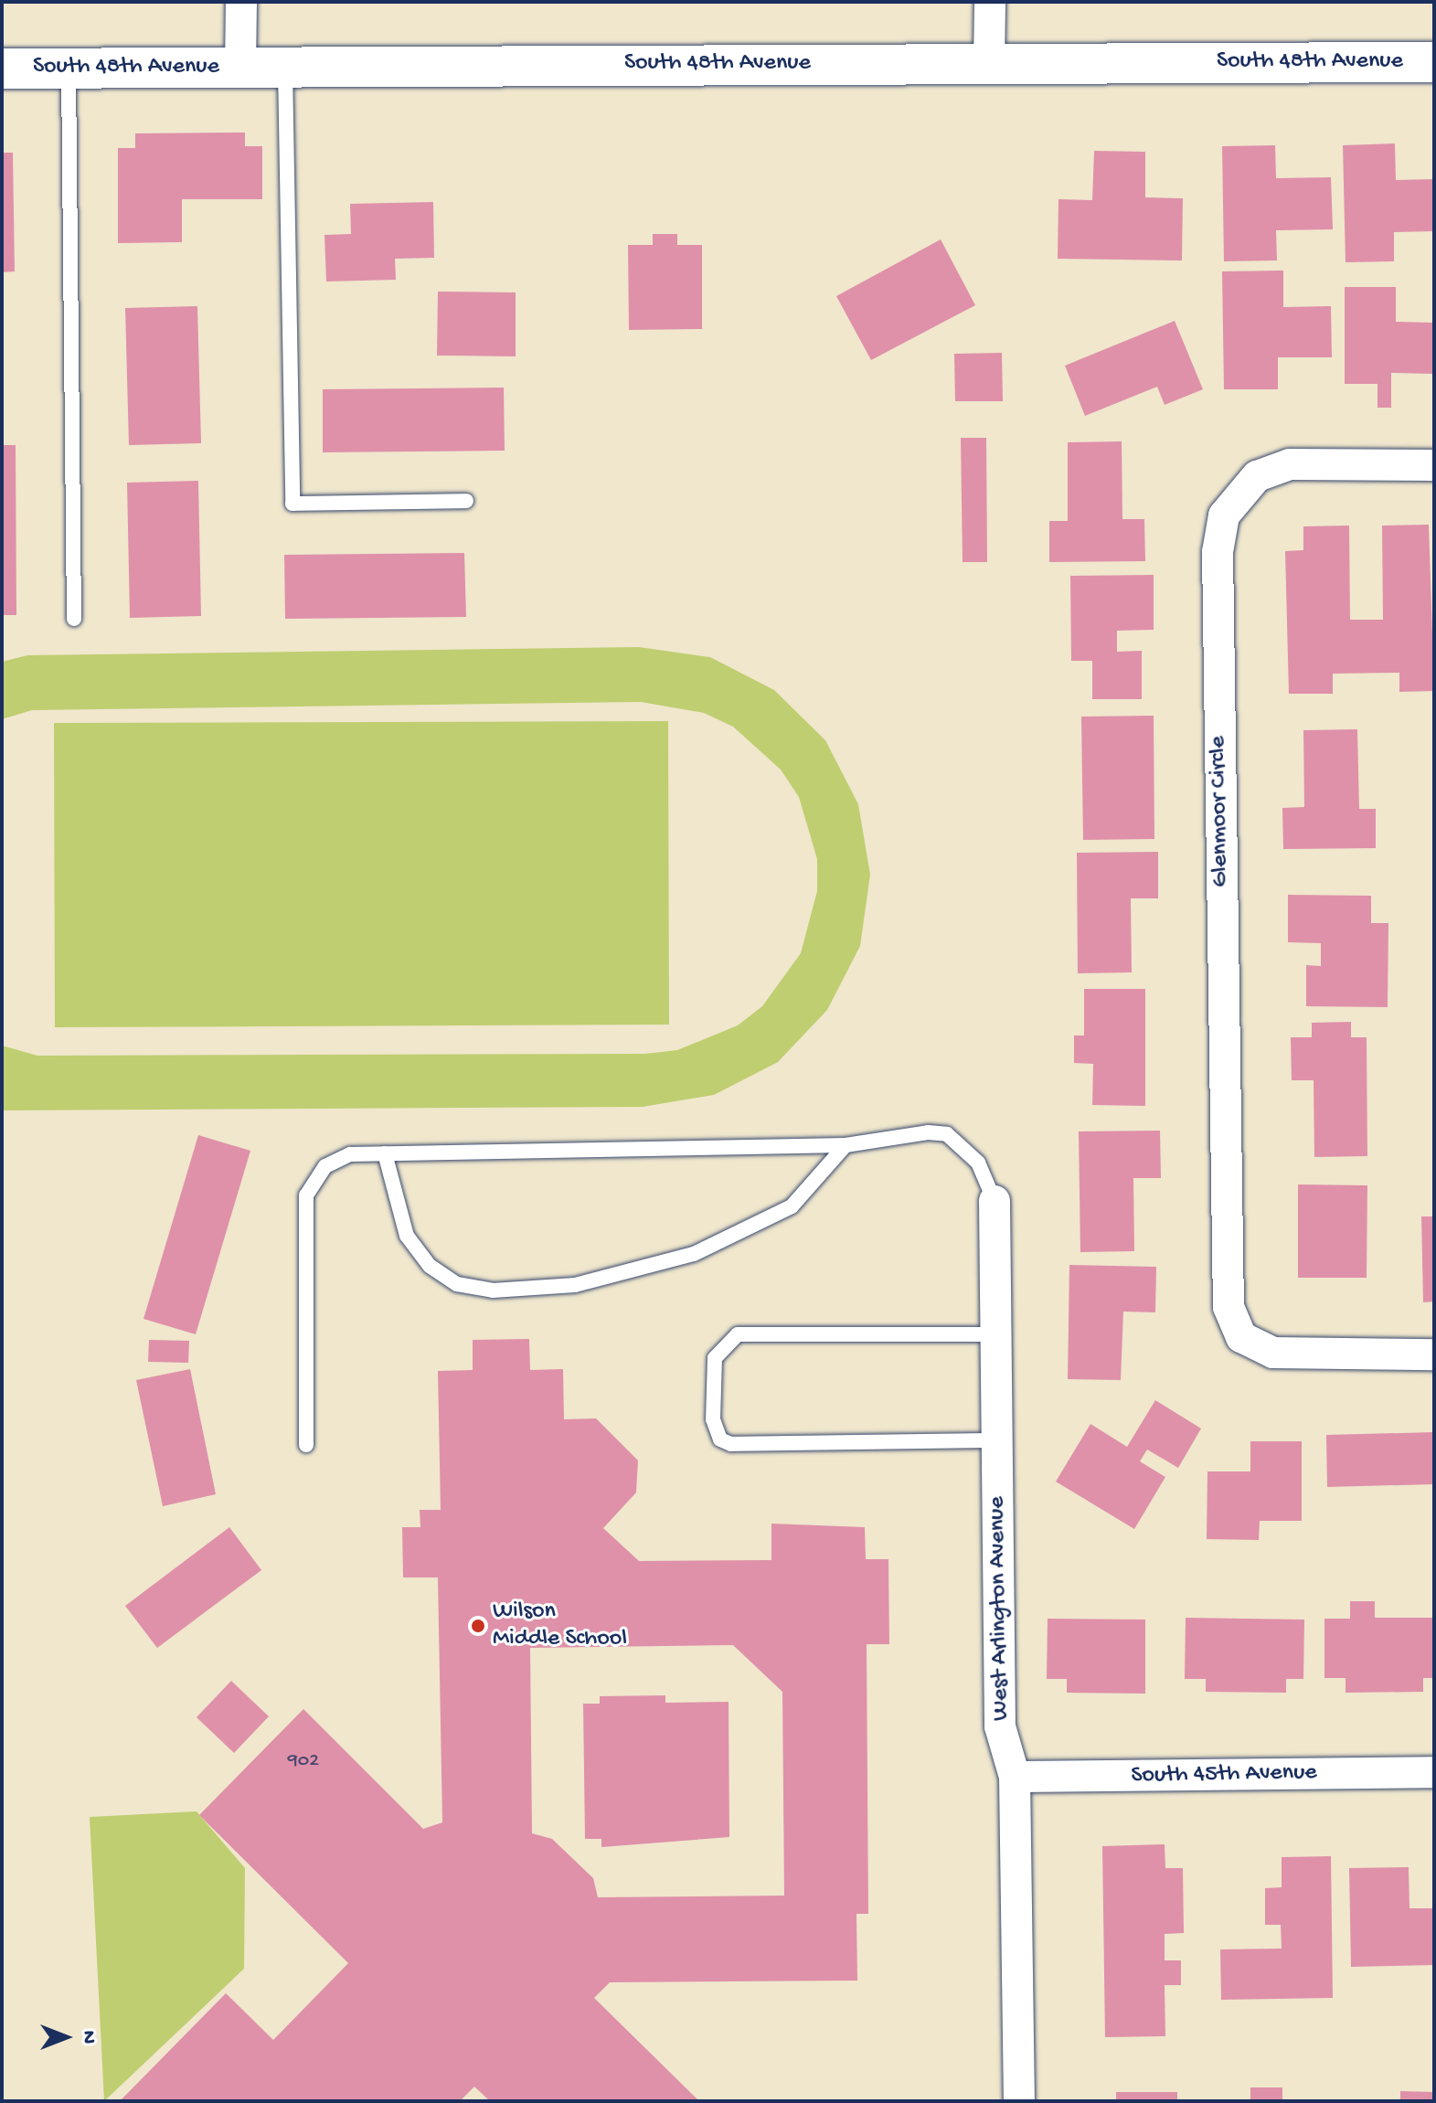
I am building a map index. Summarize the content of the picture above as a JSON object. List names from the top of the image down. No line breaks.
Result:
{"streets":{"street":["South 48th Avenue","Glenmoor Circle","West Arlington Avenue","South 45th Avenue"]},"crossings":[["West Arlington Avenue","South 45th Avenue"]],"places":["Wilson Middle School"],"house_numbers":["902"],"north":"right"}
